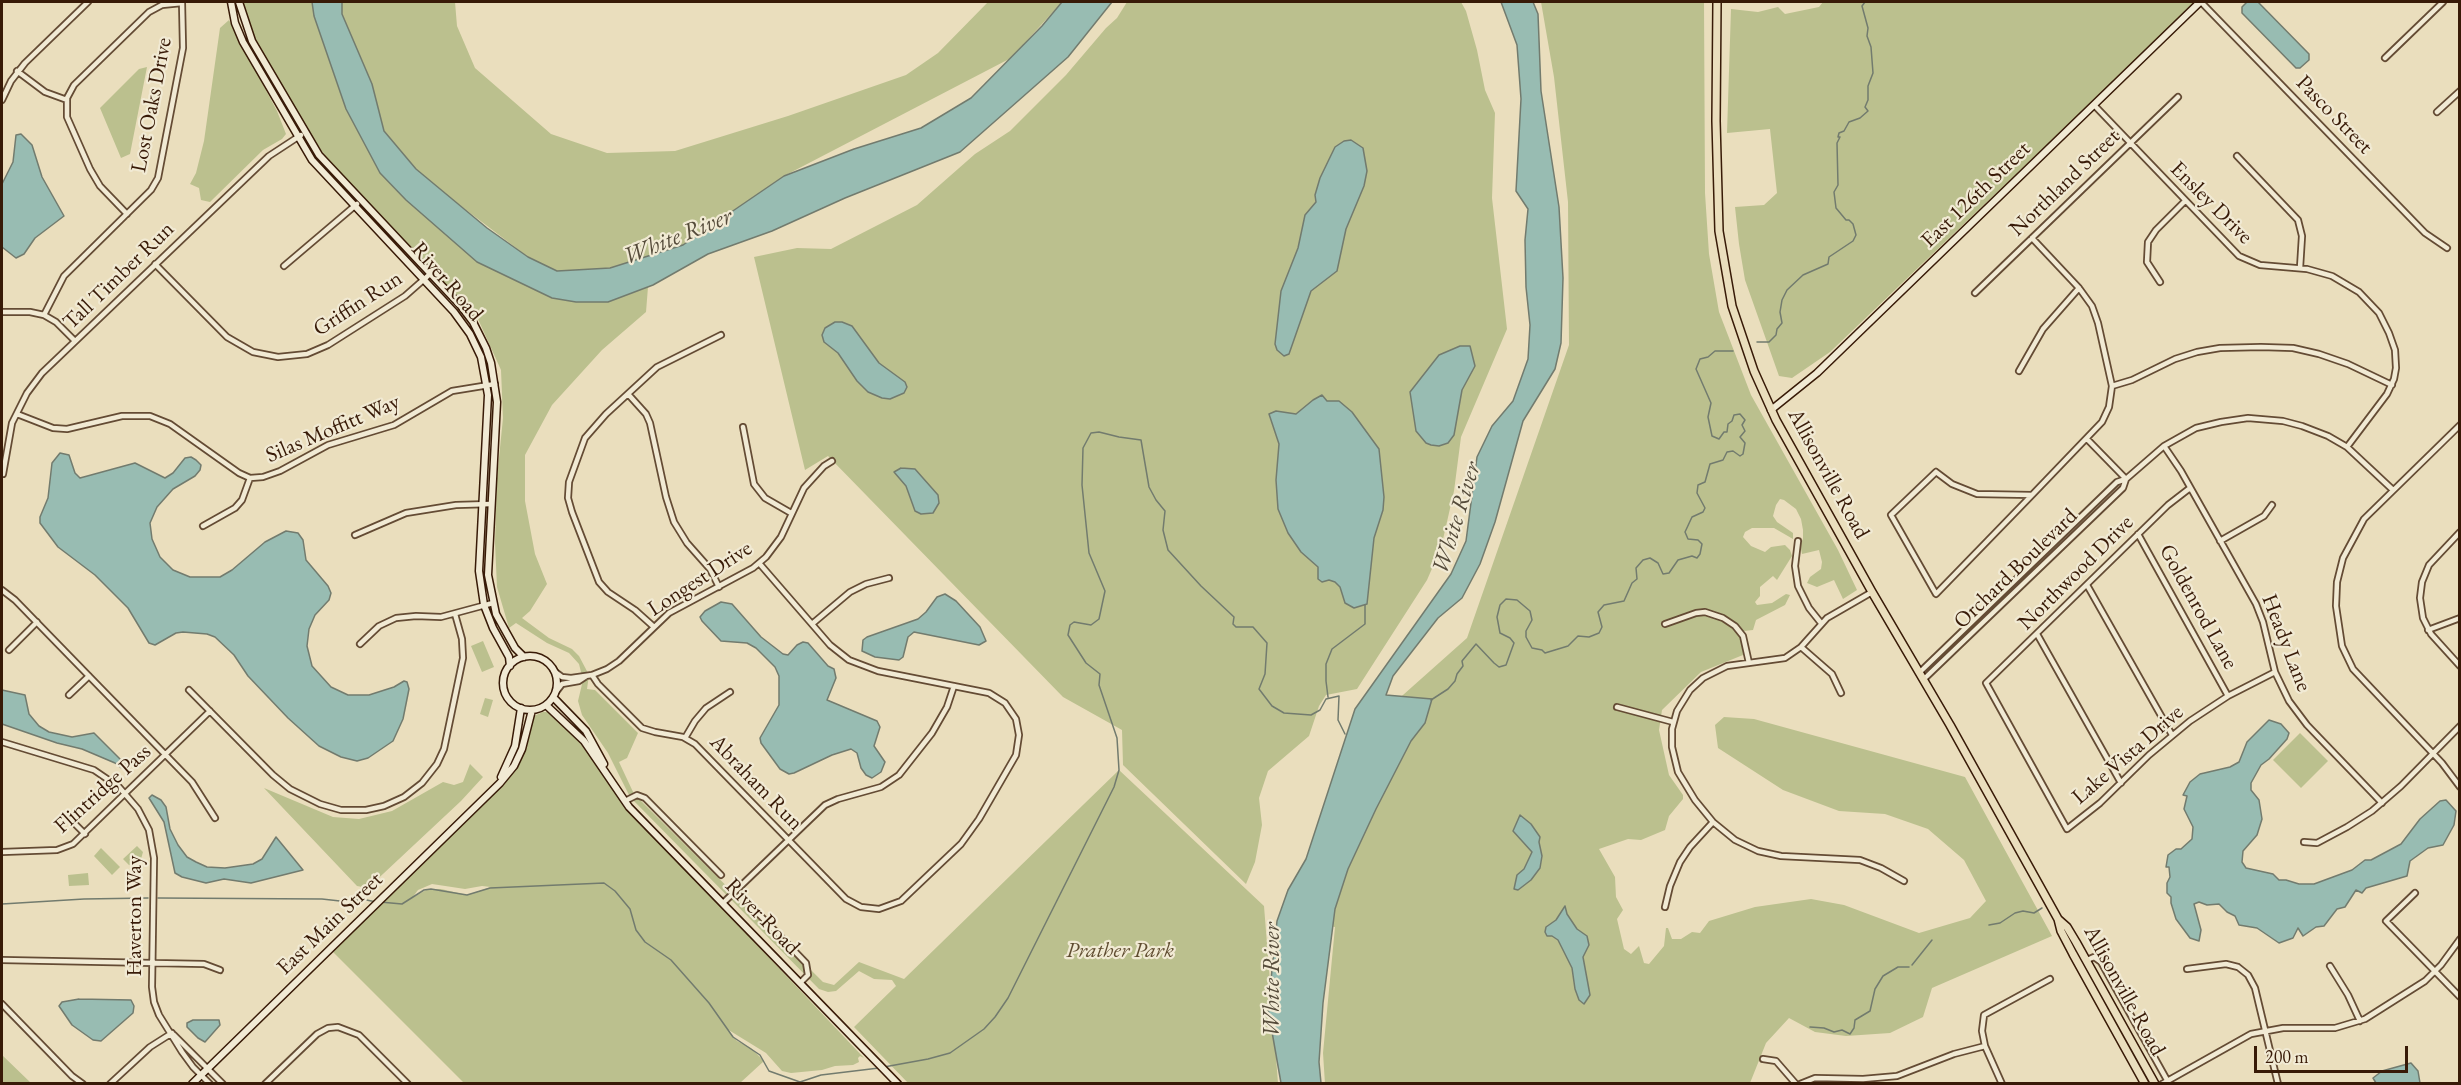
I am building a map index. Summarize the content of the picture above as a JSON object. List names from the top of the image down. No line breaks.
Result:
{"streets":{"main road":["East 126th Street","River Road","Allisonville Road","East Main Street"],"street":["Lost Oaks Drive","Pasco Street","Northland Street","Ensley Drive","Tall Timber Run","Griffin Run","Silas Moffitt Way","Orchard Boulevard","Northwood Drive","Longest Drive","Goldenrod Lane","Heady Lane","Lake Vista Drive","Abraham Run","Flintridge Pass","Haverton Way"]},"crossings":[["Pasco Street","East 126th Street"],["Northland Street","Ensley Drive"],["East 126th Street","Ensley Drive"],["East 126th Street","Allisonville Road"],["Ensley Drive","Orchard Boulevard"],["Tall Timber Run","River Road"],["Tall Timber Run","Griffin Run"],["River Road","Griffin Run"],["River Road","Silas Moffitt Way"],["River Road","Longest Drive"],["River Road","East Main Street"],["Allisonville Road","Orchard Boulevard"],["Orchard Boulevard","Heady Lane"],["Northwood Drive","Goldenrod Lane"],["Northwood Drive","Heady Lane"],["Northwood Drive","Lake Vista Drive"],["Longest Drive","Abraham Run"],["Longest Drive","East Main Street"],["Goldenrod Lane","Lake Vista Drive"],["Heady Lane","Lake Vista Drive"],["Flintridge Pass","Haverton Way"],["Haverton Way","East Main Street"]],"water":["White River"],"parks":["Prather Park"],"scale_bar":"200 m"}
